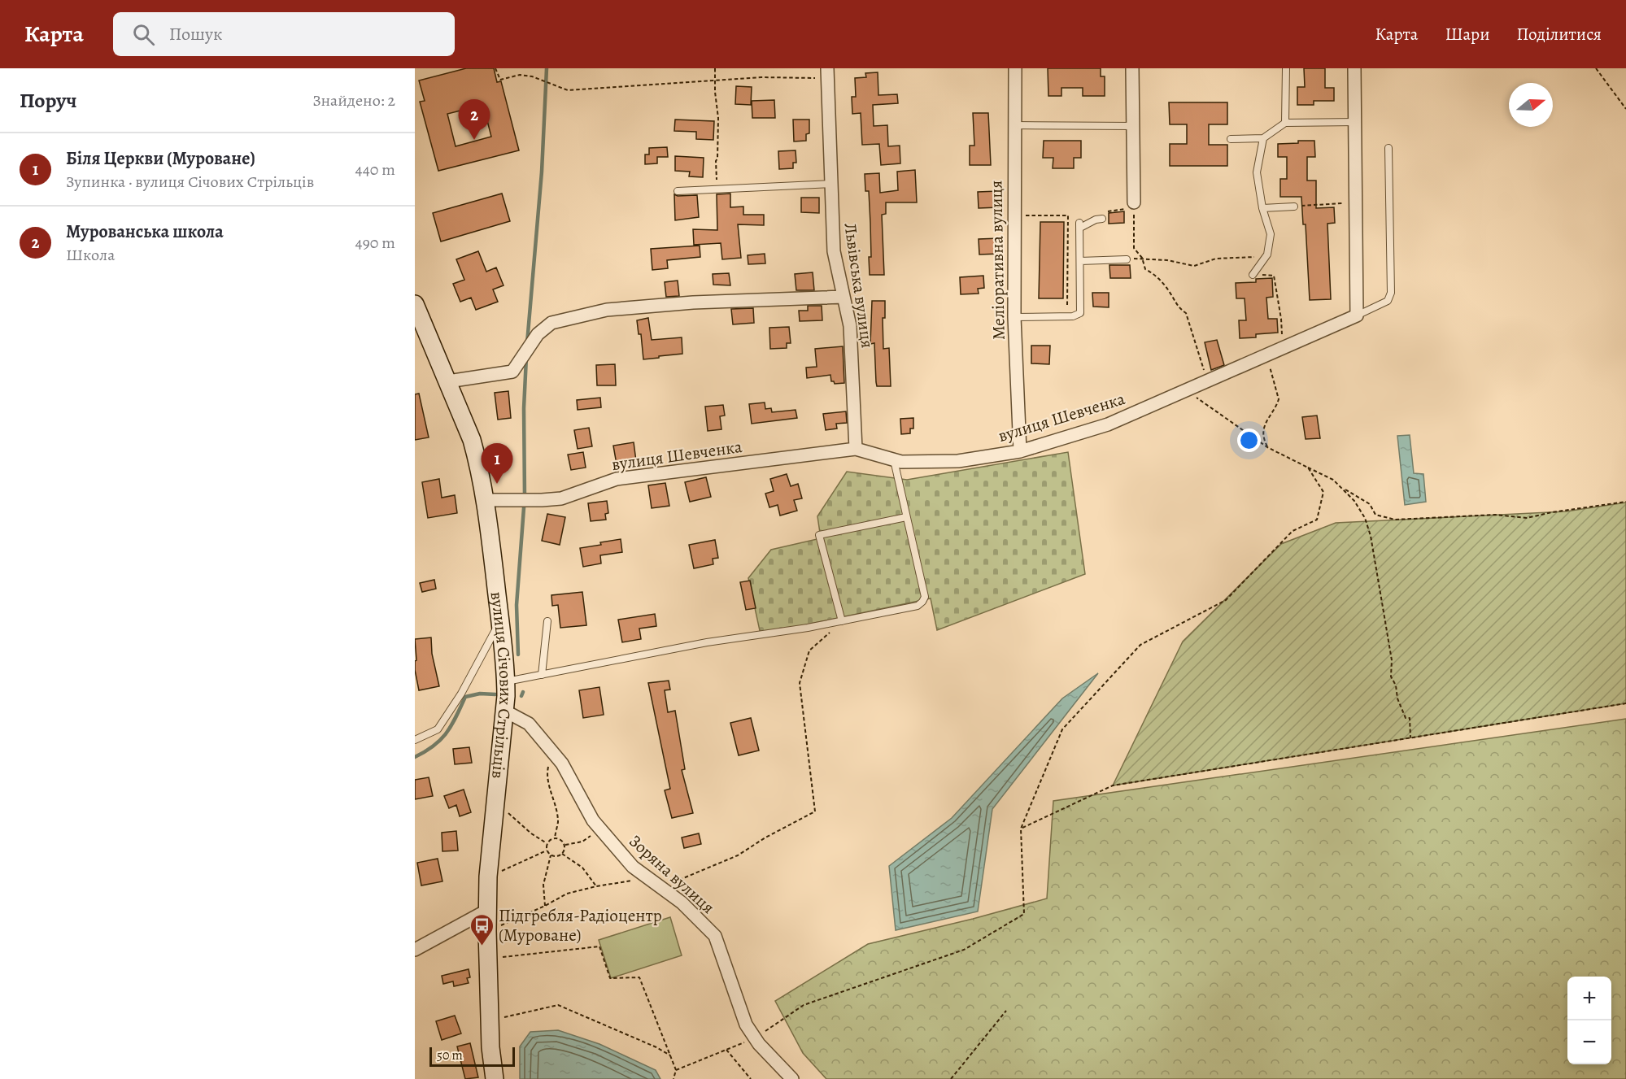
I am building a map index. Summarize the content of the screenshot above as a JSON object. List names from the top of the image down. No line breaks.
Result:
{"streets":{"street":["Меліоративна вулиця","Львівська вулиця","вулиця Шевченка","вулиця Січових Стрільців","Зоряна вулиця"]},"crossings":[["Меліоративна вулиця","вулиця Шевченка"],["Львівська вулиця","вулиця Шевченка"],["вулиця Шевченка","вулиця Січових Стрільців"],["вулиця Січових Стрільців","Зоряна вулиця"]],"places":{"bus stop":["Підгребля-Радіоцентр (Муроване)"]},"scale_bar":"50 m","north":"right","page":{"header":"Карта","search":"Пошук","nav":["Карта","Шари","Поділитися"],"heading":["Поруч","Знайдено: 2"],"pins":["2","1"],"list":[{"mark":"1","name":"Біля Церкви (Муроване)","note":"Зупинка · вулиця Січових Стрільців","value":"440 m"},{"mark":"2","name":"Мурованська школа","note":"Школа","value":"490 m"}],"map_buttons":["+","−"],"scale":"50 m"}}
